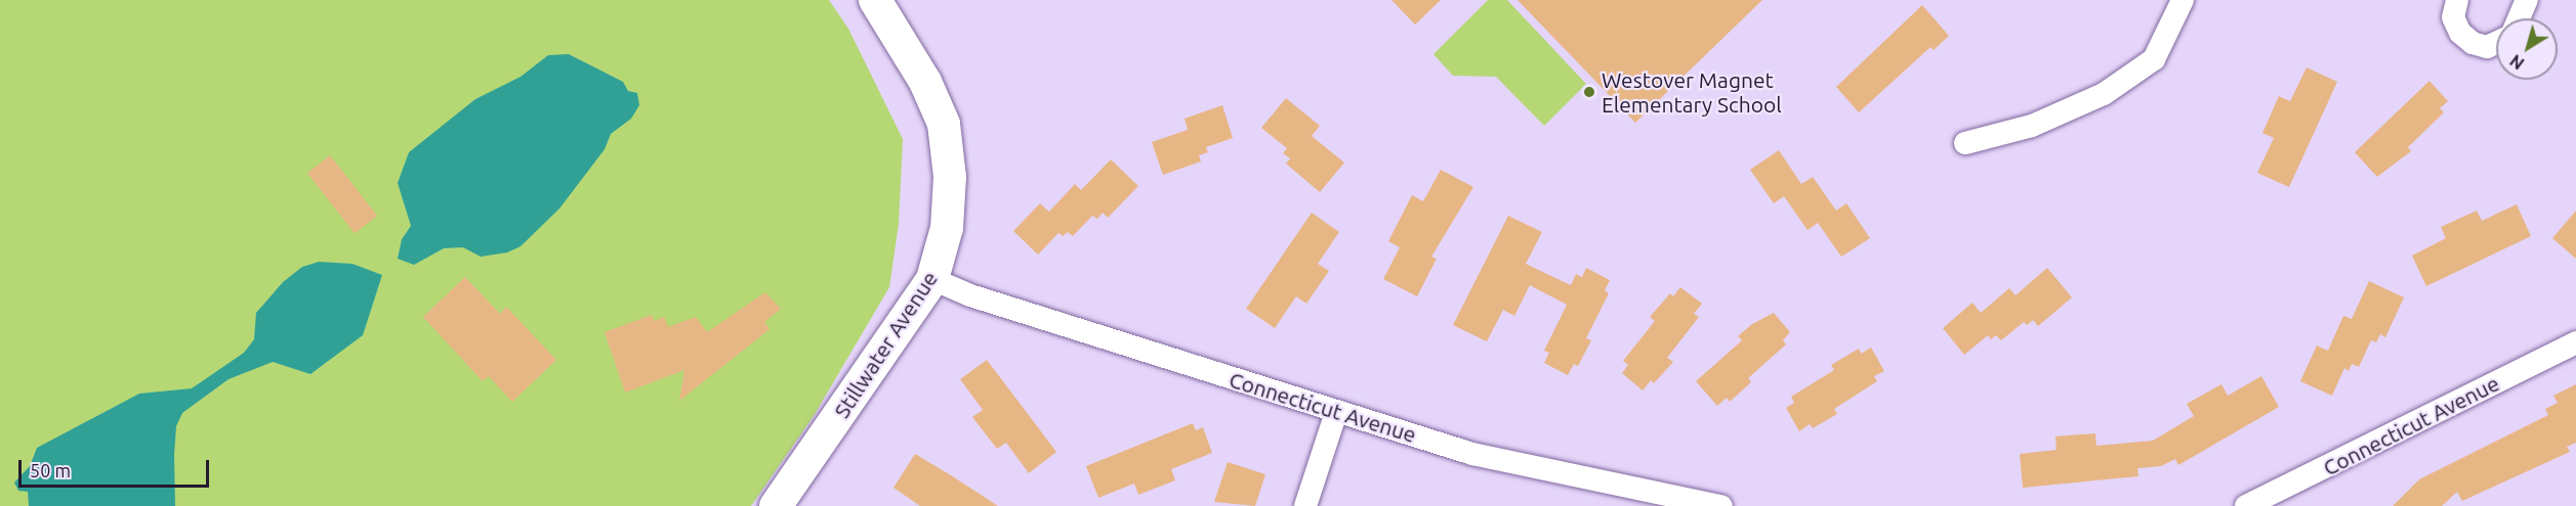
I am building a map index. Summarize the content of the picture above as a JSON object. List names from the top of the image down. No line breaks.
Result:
{"streets":{"main road":["Stillwater Avenue"],"street":["Connecticut Avenue"]},"crossings":[["Stillwater Avenue","Connecticut Avenue"]],"places":["Westover Magnet Elementary School"],"scale_bar":"50 m","north":"bottom left"}
